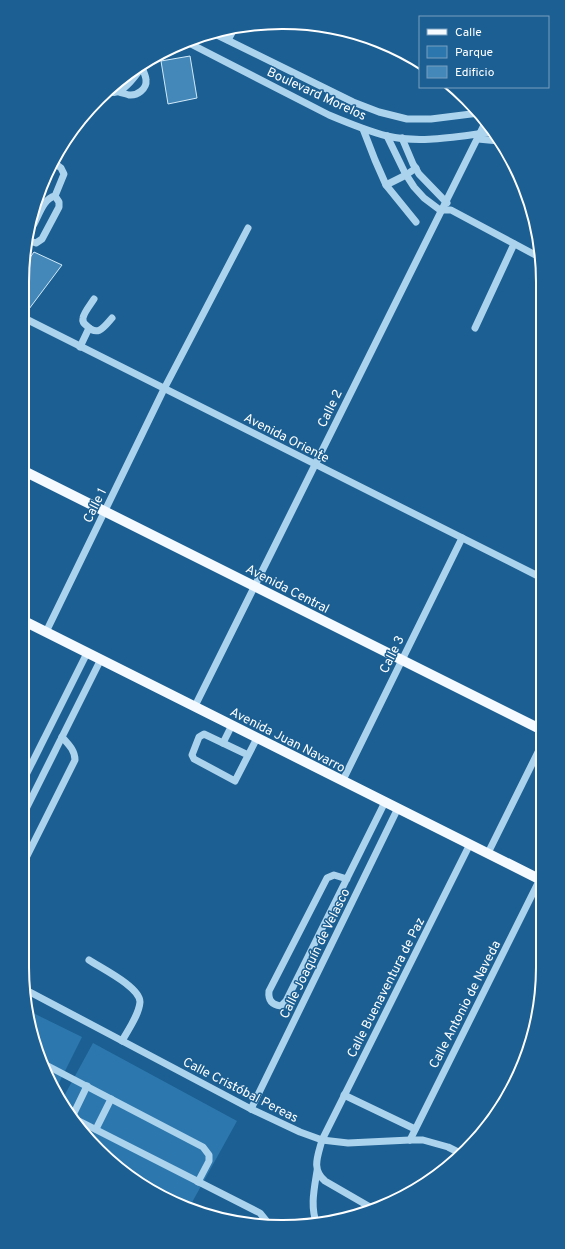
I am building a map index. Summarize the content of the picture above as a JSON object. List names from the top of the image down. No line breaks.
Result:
{"streets":{"main road":["Avenida Central","Avenida Juan Navarro"],"street":["Boulevard Morelos","Calle 2","Avenida Oriente","Calle 1","Calle 3","Calle Joaquín de Velasco","Calle Buenaventura de Paz","Calle Antonio de Naveda","Calle Cristóbal Pereas"]},"crossings":[["Boulevard Morelos","Calle 2"],["Calle 2","Avenida Oriente"],["Calle 2","Avenida Central"],["Calle 2","Avenida Juan Navarro"],["Avenida Oriente","Calle 1"],["Avenida Oriente","Calle 3"],["Calle 1","Avenida Central"],["Calle 1","Avenida Juan Navarro"],["Avenida Central","Calle 3"],["Calle 3","Avenida Juan Navarro"],["Avenida Juan Navarro","Calle Joaquín de Velasco"],["Avenida Juan Navarro","Calle Buenaventura de Paz"],["Calle Joaquín de Velasco","Calle Cristóbal Pereas"],["Calle Buenaventura de Paz","Calle Cristóbal Pereas"],["Calle Antonio de Naveda","Calle Cristóbal Pereas"]],"legend":["Calle","Parque","Edificio"]}
